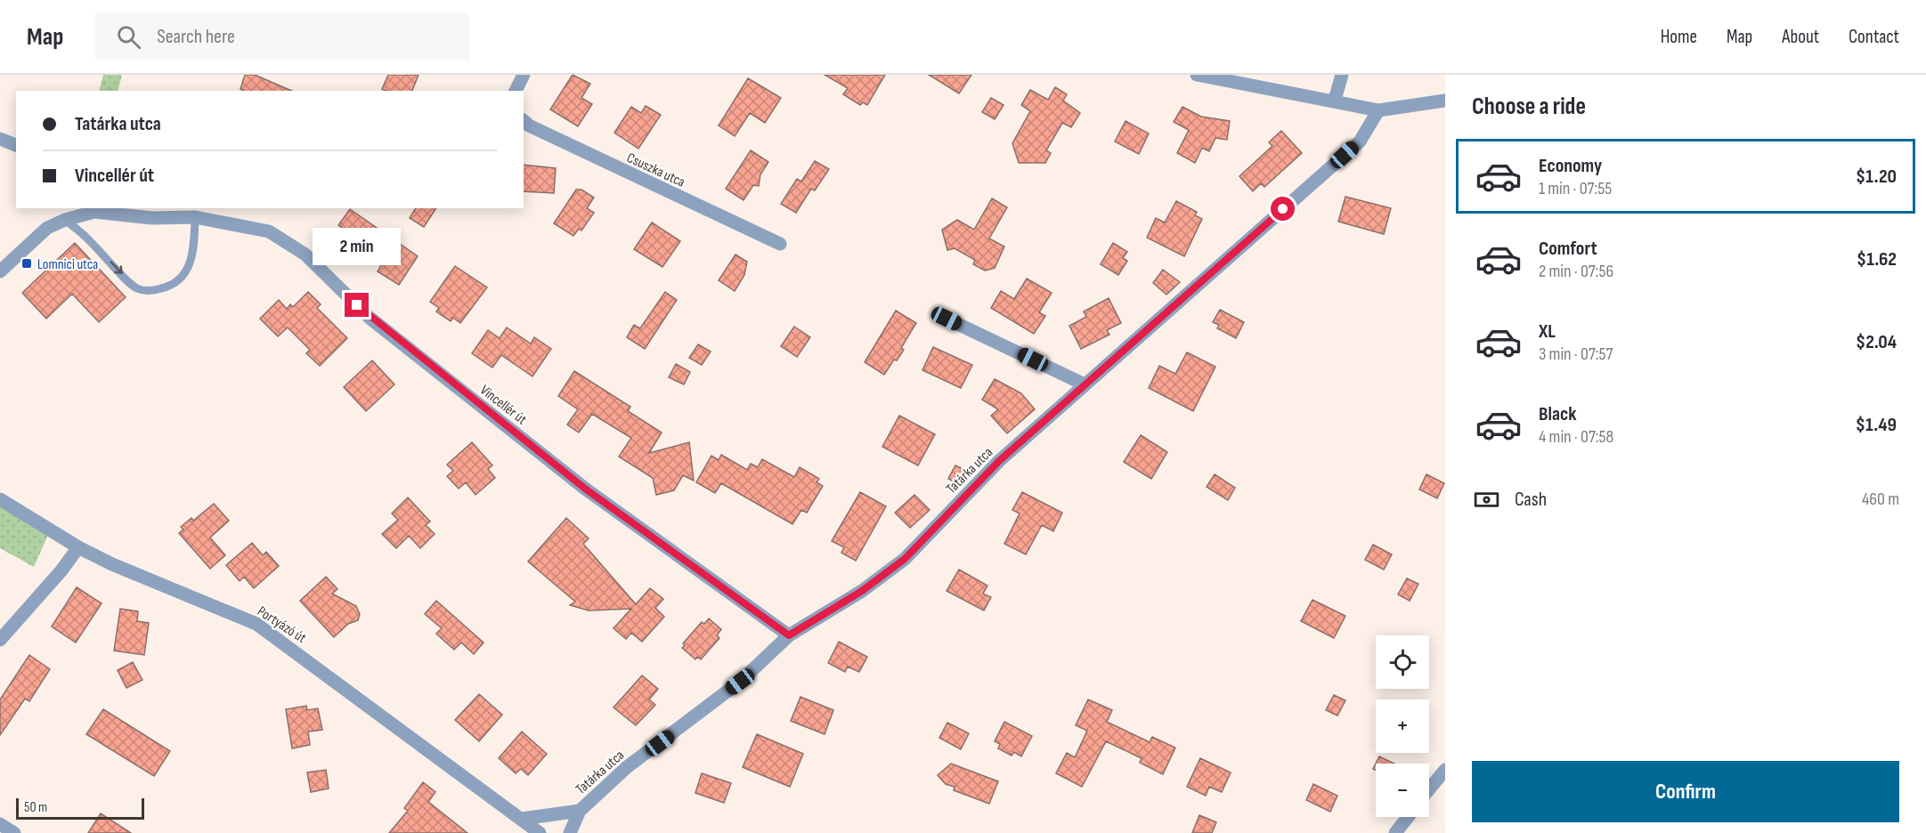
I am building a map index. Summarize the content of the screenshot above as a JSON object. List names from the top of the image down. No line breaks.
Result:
{"streets":{"street":["Csuszka utca","Vincellér út","Tatárka utca","Portyázó út"]},"crossings":[["Vincellér út","Tatárka utca"]],"places":{"transit":["Lomnici utca"]},"scale_bar":"50 m","page":{"header":"Map","search":"Search here","nav":["Home","Map","About","Contact"],"heading":"Choose a ride","banner":["Tatárka utca","Vincellér út"],"list":[{"name":"Economy","note":"1 min · 07:55","value":"$1.20"},{"name":"Comfort","note":"2 min · 07:56","value":"$1.62"},{"name":"XL","note":"3 min · 07:57","value":"$2.04"},{"name":"Black","note":"4 min · 07:58","value":"$1.49"}],"bubble":"2 min","pay":["Cash","460 m"],"map_buttons":["+","−"],"buttons":"Confirm","scale":"50 m"}}
